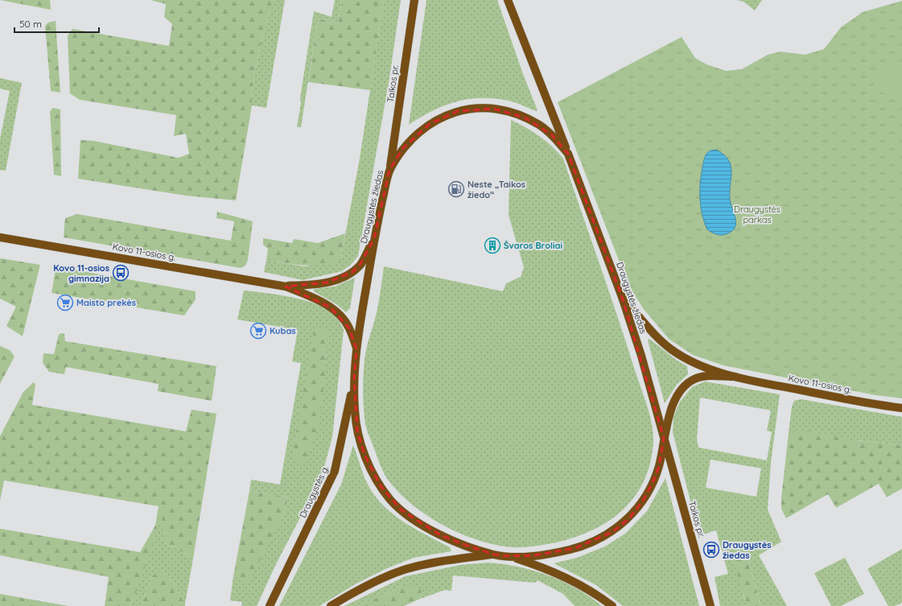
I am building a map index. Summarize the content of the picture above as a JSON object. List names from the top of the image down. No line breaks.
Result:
{"streets":{"main road":["Taikos pr.","Draugystės žiedas","Kovo 11-osios g.","Draugystės g."]},"crossings":[["Taikos pr.","Draugystės žiedas"],["Taikos pr.","Kovo 11-osios g."],["Draugystės žiedas","Kovo 11-osios g."],["Draugystės žiedas","Draugystės g."]],"parks":["Draugystės parkas"],"places":{"fuel station":["Neste „Taikos žiedo“"],"building":["Švaros Broliai"],"bus stop":["Kovo 11-osios gimnazija","Draugystės žiedas"],"supermarket":["Maisto prekės","Kubas"]},"scale_bar":"50 m"}
